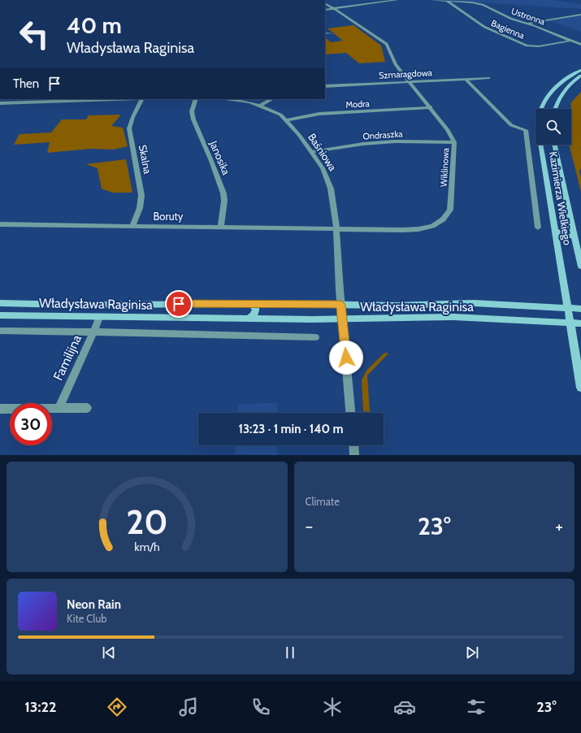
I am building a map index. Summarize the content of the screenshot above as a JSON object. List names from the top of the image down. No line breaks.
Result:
{"streets":{"main road":["Kazimierza Wielkiego","Władysława Raginisa"],"street":["Ustronna","Bagienna","Szmaragdowa","Modra","Ondraszka","Baśniowa","Janosika","Skalna","Wiklinowa","Boruty","Familijna"]},"crossings":[["Ustronna","Bagienna"],["Szmaragdowa","Wiklinowa"],["Modra","Baśniowa"],["Modra","Wiklinowa"],["Ondraszka","Baśniowa"],["Ondraszka","Wiklinowa"],["Baśniowa","Wiklinowa"],["Baśniowa","Boruty"],["Baśniowa","Władysława Raginisa"],["Janosika","Boruty"],["Skalna","Boruty"],["Wiklinowa","Boruty"],["Kazimierza Wielkiego","Władysława Raginisa"],["Władysława Raginisa","Familijna"]],"page":{"turn":["40 m","Władysława Raginisa"],"then":"Then","limit":"30","trip":"13:23 · 1 min · 140 m","tile":"Climate","heat":["−","23°","+"],"song":["Neon Rain","Kite Club"],"tabs":["13:22","23°"],"gauge":["20","km/h"]}}
